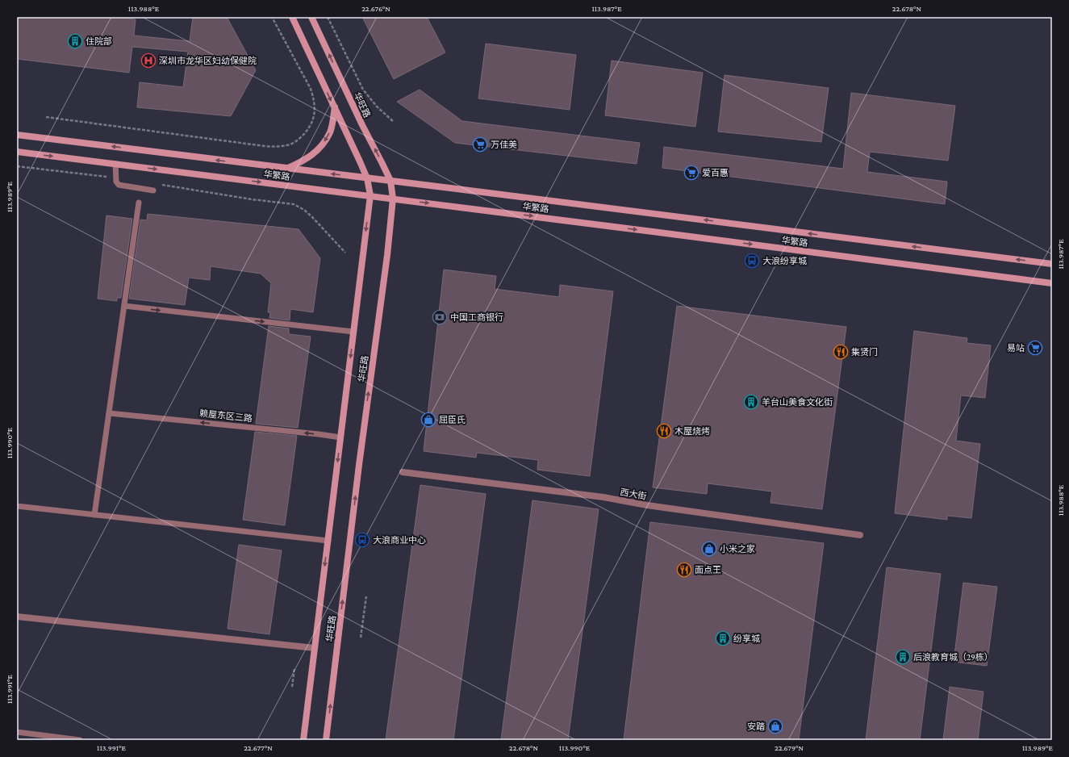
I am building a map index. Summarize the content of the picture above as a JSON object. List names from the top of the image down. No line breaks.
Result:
{"streets":{"main road":["华旺路","华繁路"],"street":["西大街"],"lane":["赖屋东区三路"]},"crossings":[["华旺路","华繁路"],["华旺路","赖屋东区三路"]],"one_way":["赖屋东区三路"],"places":{"building":["住院部","羊台山美食文化街","纷享城","后浪教育城（29栋）"],"hospital":["深圳市龙华区妇幼保健院"],"supermarket":["万佳美","爱百惠","易站"],"bus stop":["大浪纷享城","大浪商业中心"],"bank":["中国工商银行"],"restaurant":["集贤门","木屋烧烤","面点王"],"shop":["屈臣氏","小米之家","安踏"]},"coordinates":["113.988°E","22.676°N","113.987°E","22.678°N","113.989°E","113.990°E","113.991°E","22.677°N","22.679°N"]}
